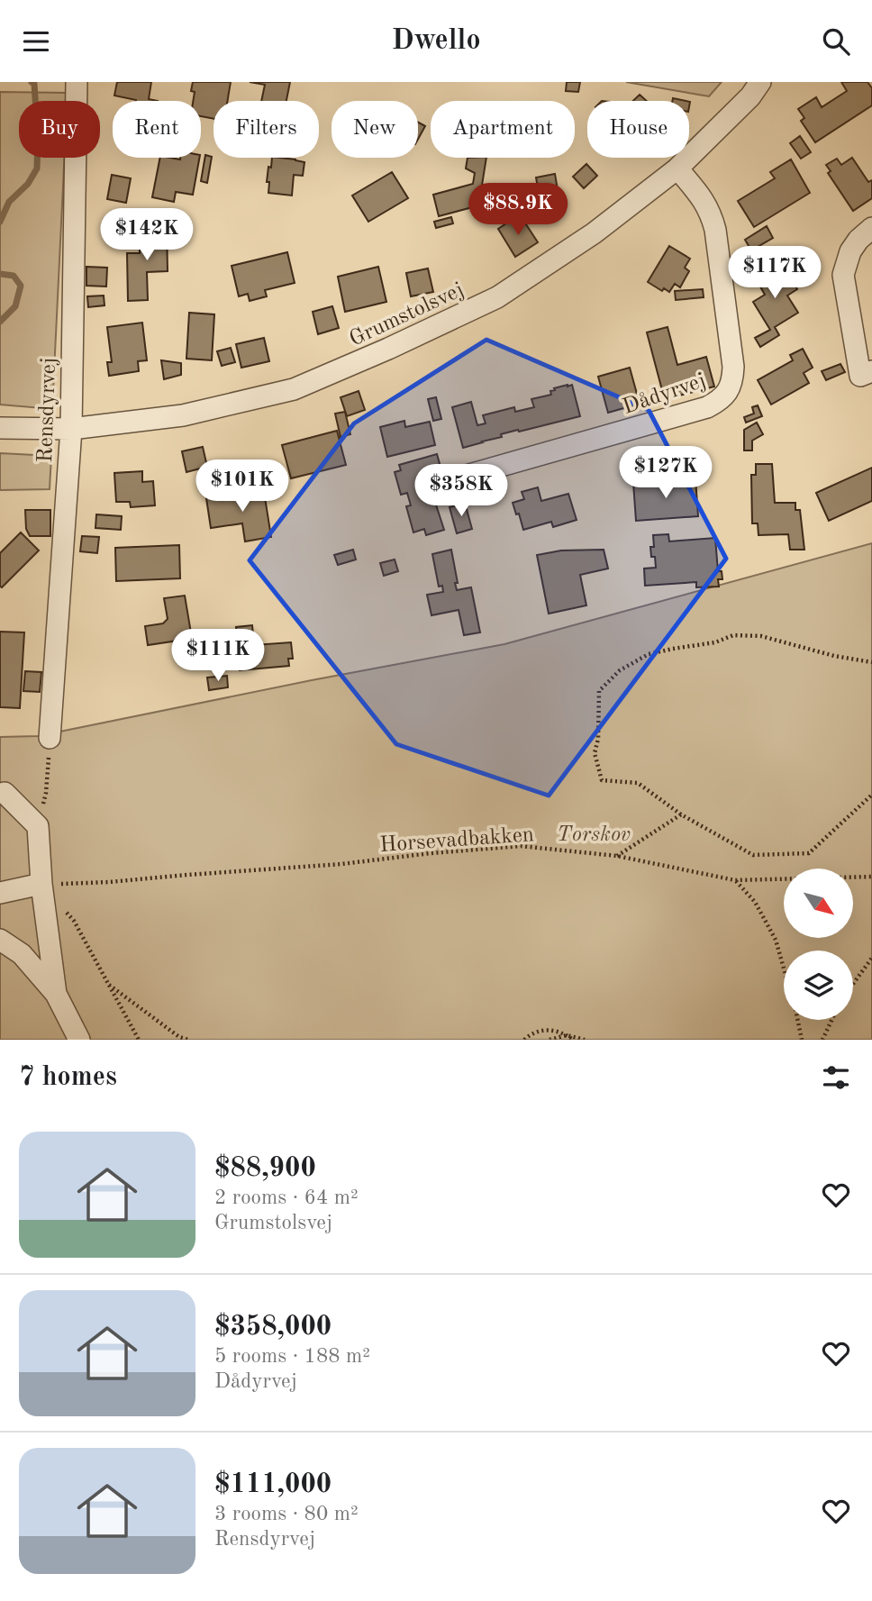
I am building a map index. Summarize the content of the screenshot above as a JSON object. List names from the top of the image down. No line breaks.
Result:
{"streets":{"street":["Grumstolsvej","Dådyrvej","Rensdyrvej"],"path":["Horsevadbakken"]},"crossings":[["Grumstolsvej","Dådyrvej"],["Grumstolsvej","Rensdyrvej"]],"parks":["Torskov"],"north":"bottom right","page":{"header":"Dwello","chip":["Buy","Rent","Filters","New","Apartment","House"],"price":["$88.9K","$142K","$117K","$127K","$101K","$358K","$111K"],"heading":"7 homes","list":[{"name":"$88,900","note":"2 rooms · 64 m² · Grumstolsvej"},{"name":"$358,000","note":"5 rooms · 188 m² · Dådyrvej"},{"name":"$111,000","note":"3 rooms · 80 m² · Rensdyrvej"}]}}
